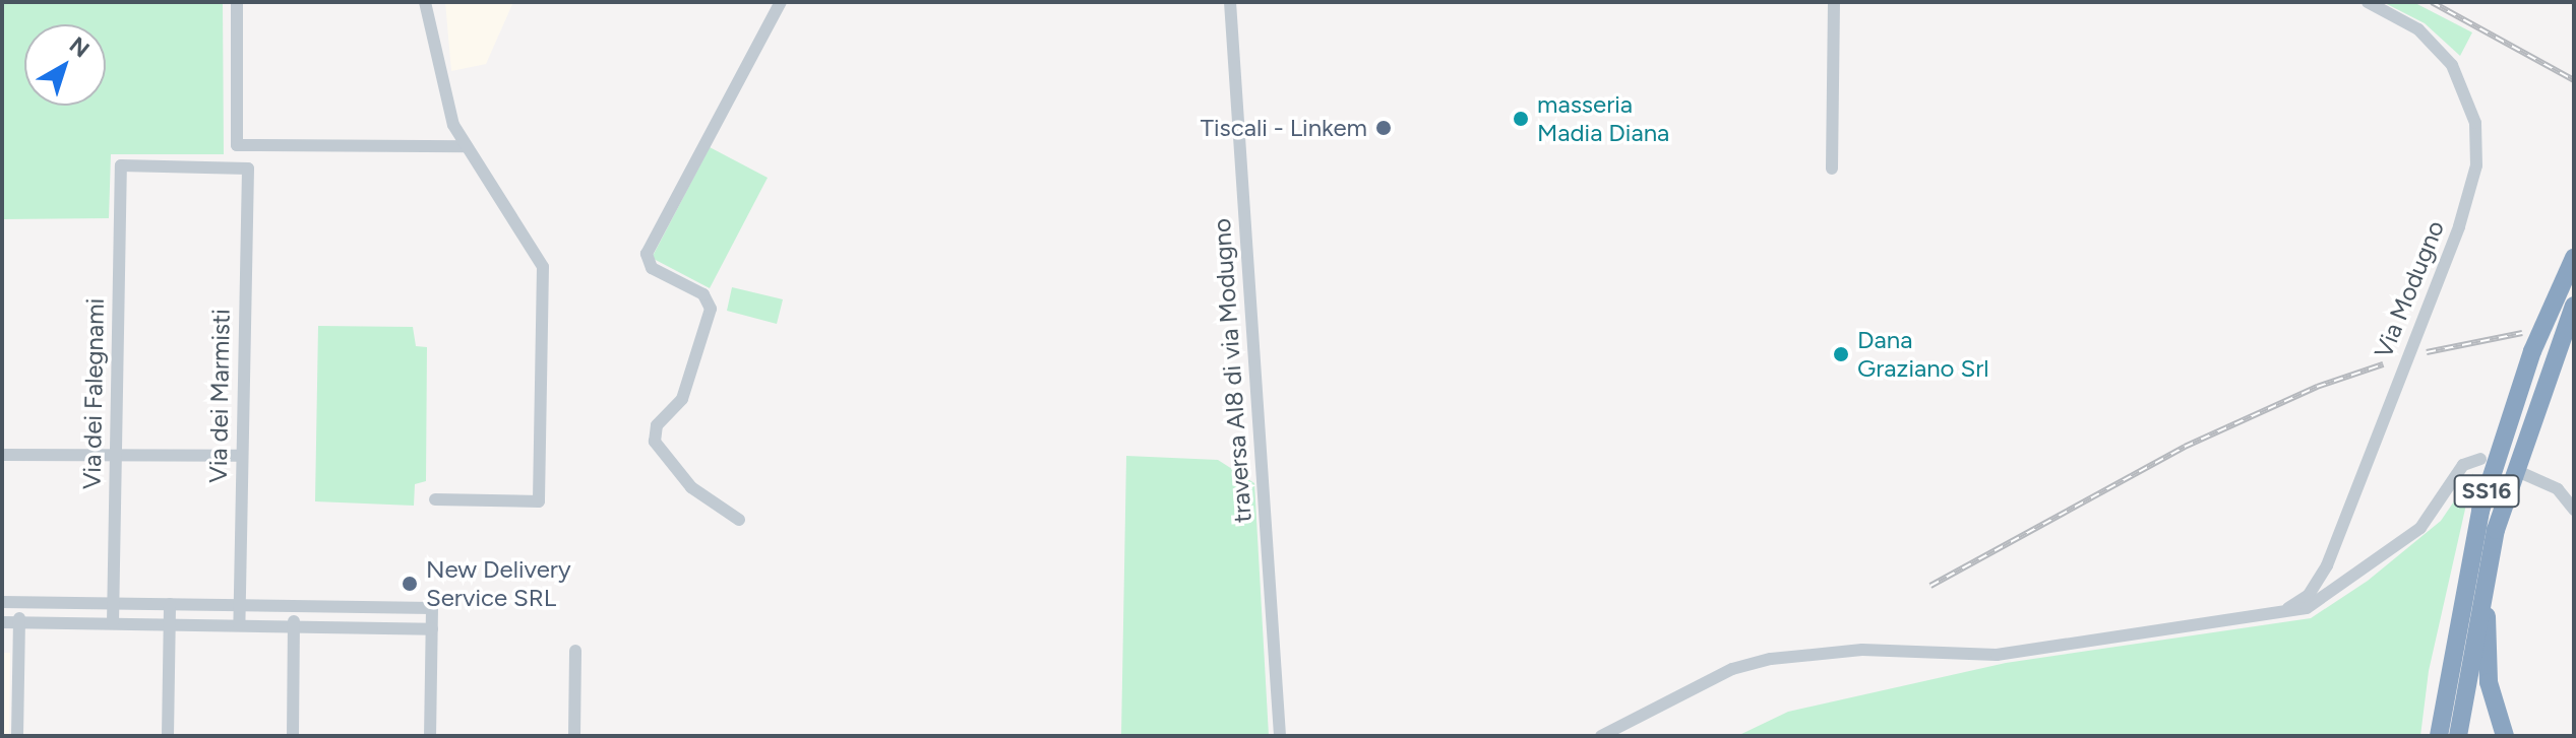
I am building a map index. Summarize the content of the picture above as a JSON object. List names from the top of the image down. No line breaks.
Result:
{"streets":{"highway":["SS16"],"street":["Via Modugno","traversa AI8 di via Modugno","Via dei Falegnami","Via dei Marmisti"]},"crossings":[["Via dei Falegnami","Via dei Marmisti"]],"places":["masseria Madia Diana","Tiscali - Linkem","Dana Graziano Srl","New Delivery Service SRL"],"north":"top right"}
